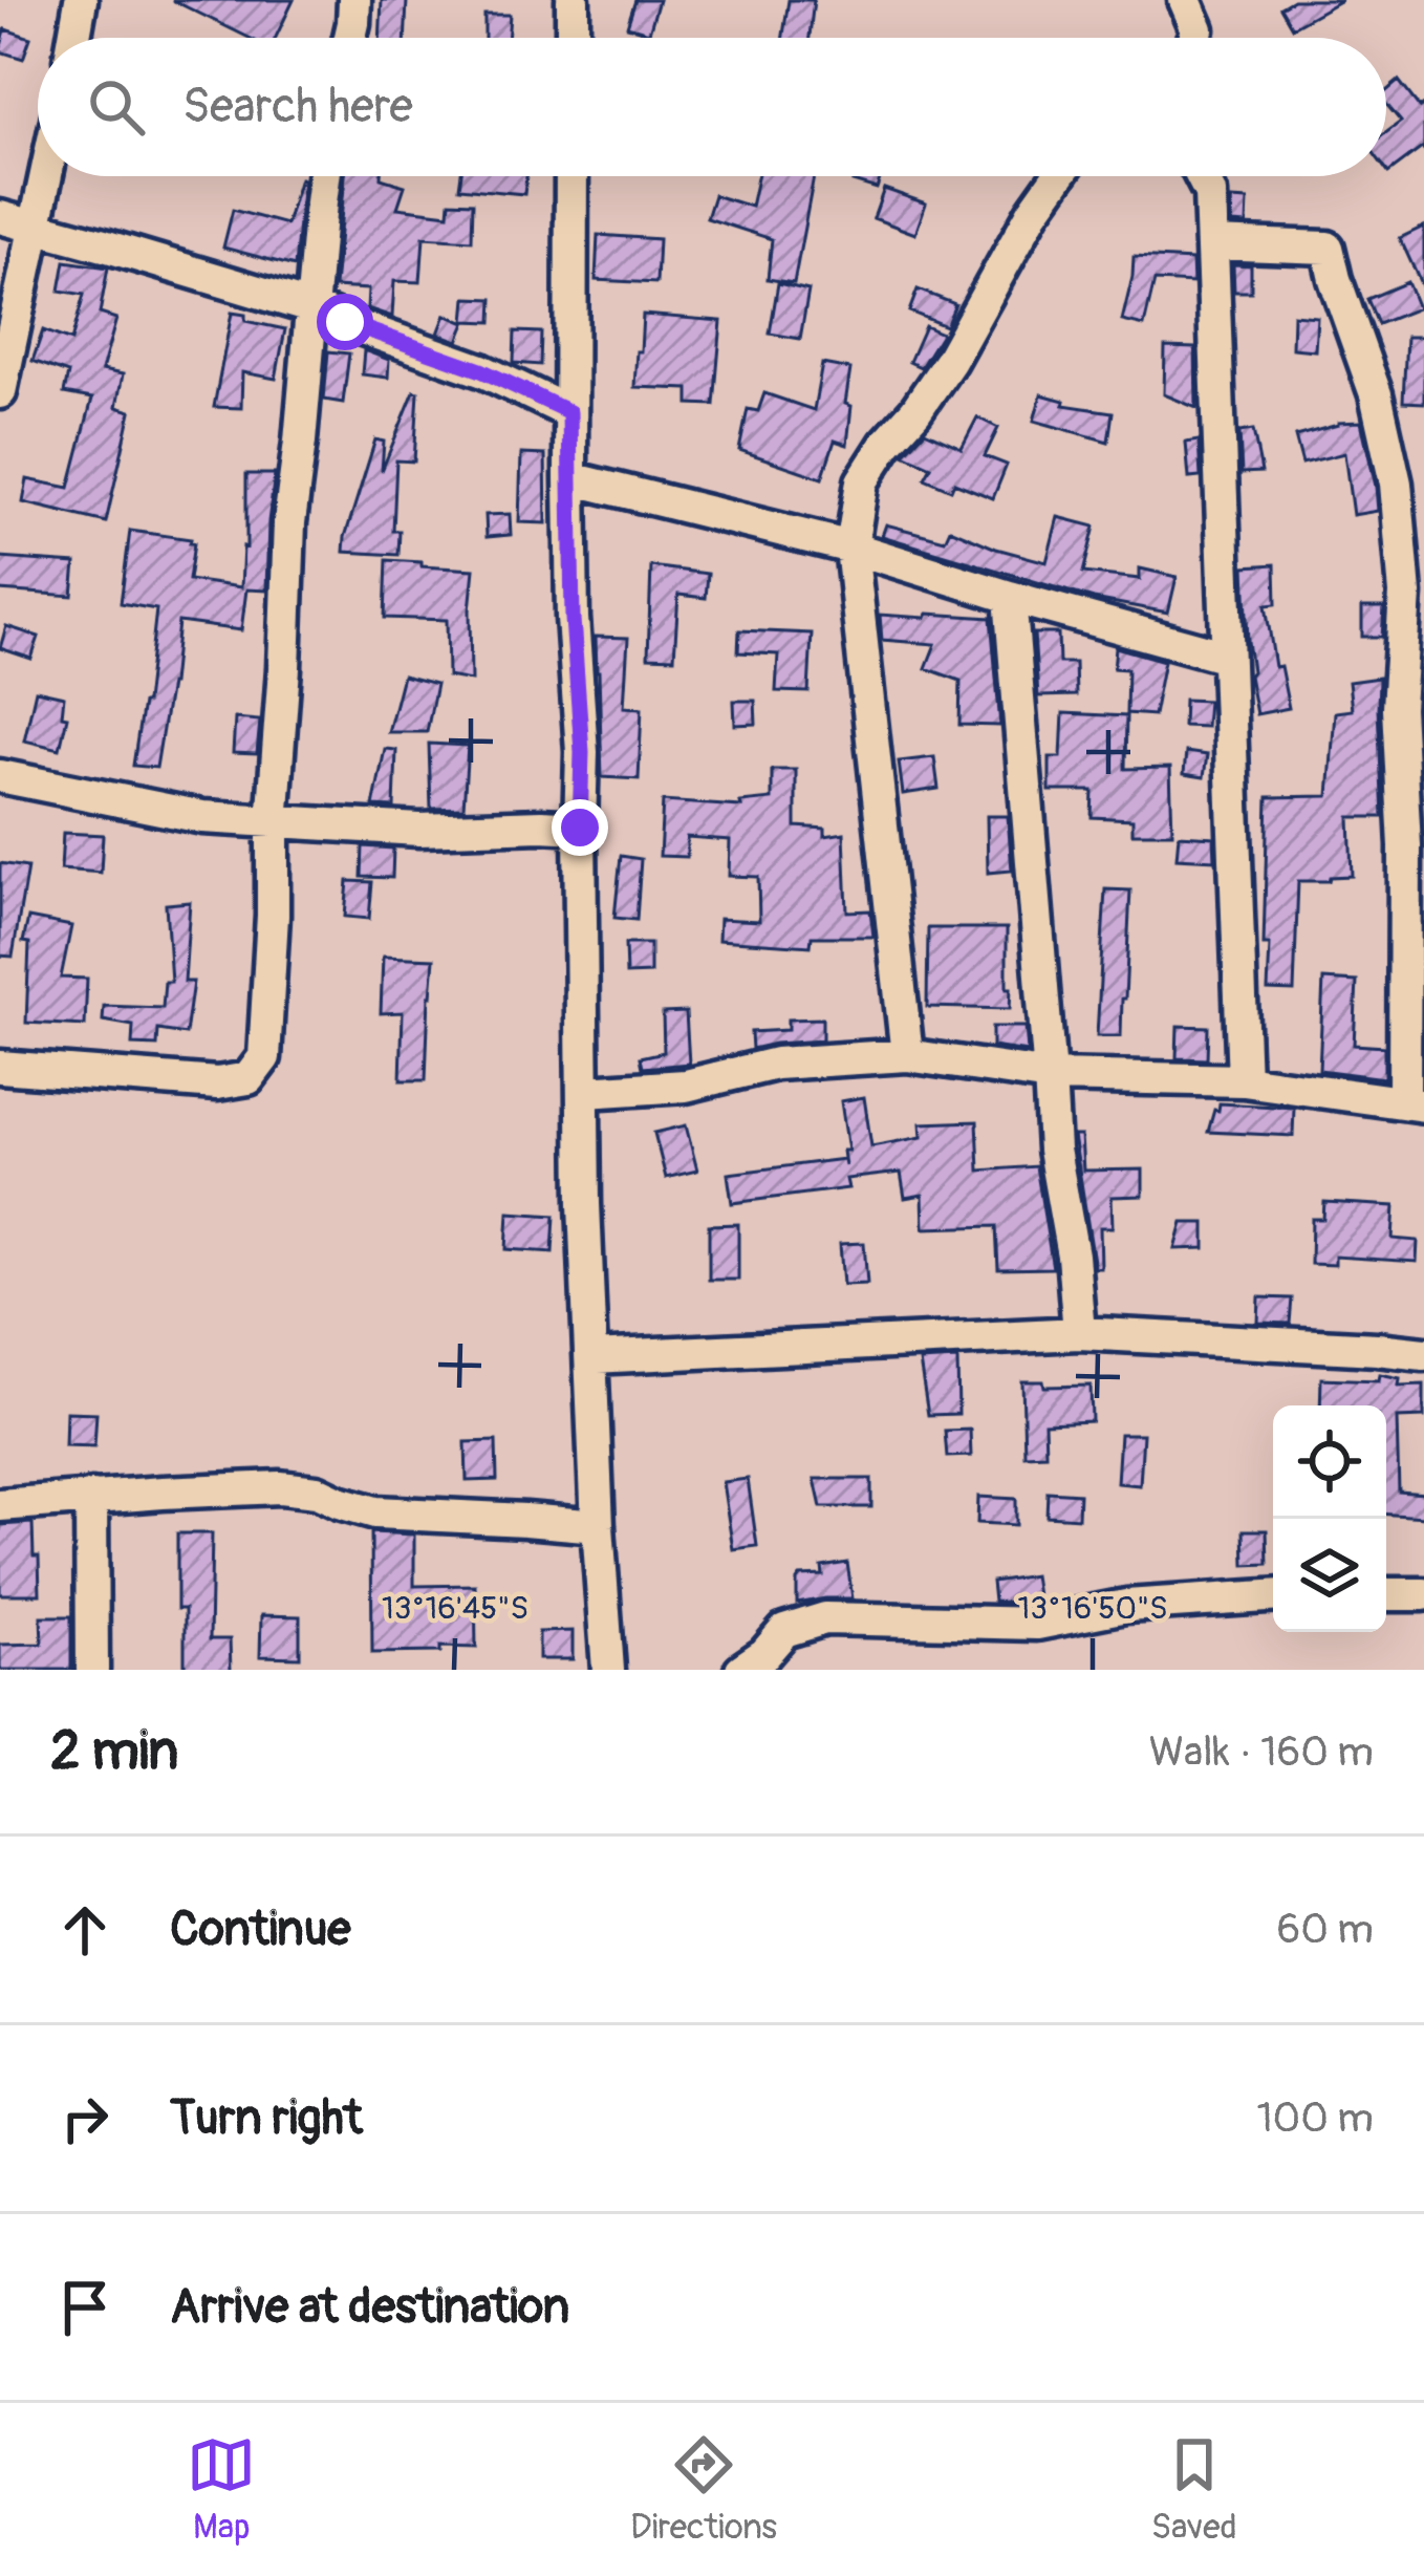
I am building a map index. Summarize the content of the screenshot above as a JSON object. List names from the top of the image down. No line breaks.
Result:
{"page":{"search":"Search here","heading":["2 min","Walk · 160 m"],"list":[["Continue","60 m"],["Turn right","100 m"],"Arrive at destination"],"nav":["Map","Directions","Saved"]},"coordinates":["13°16'45\"S","13°16'50\"S"]}
